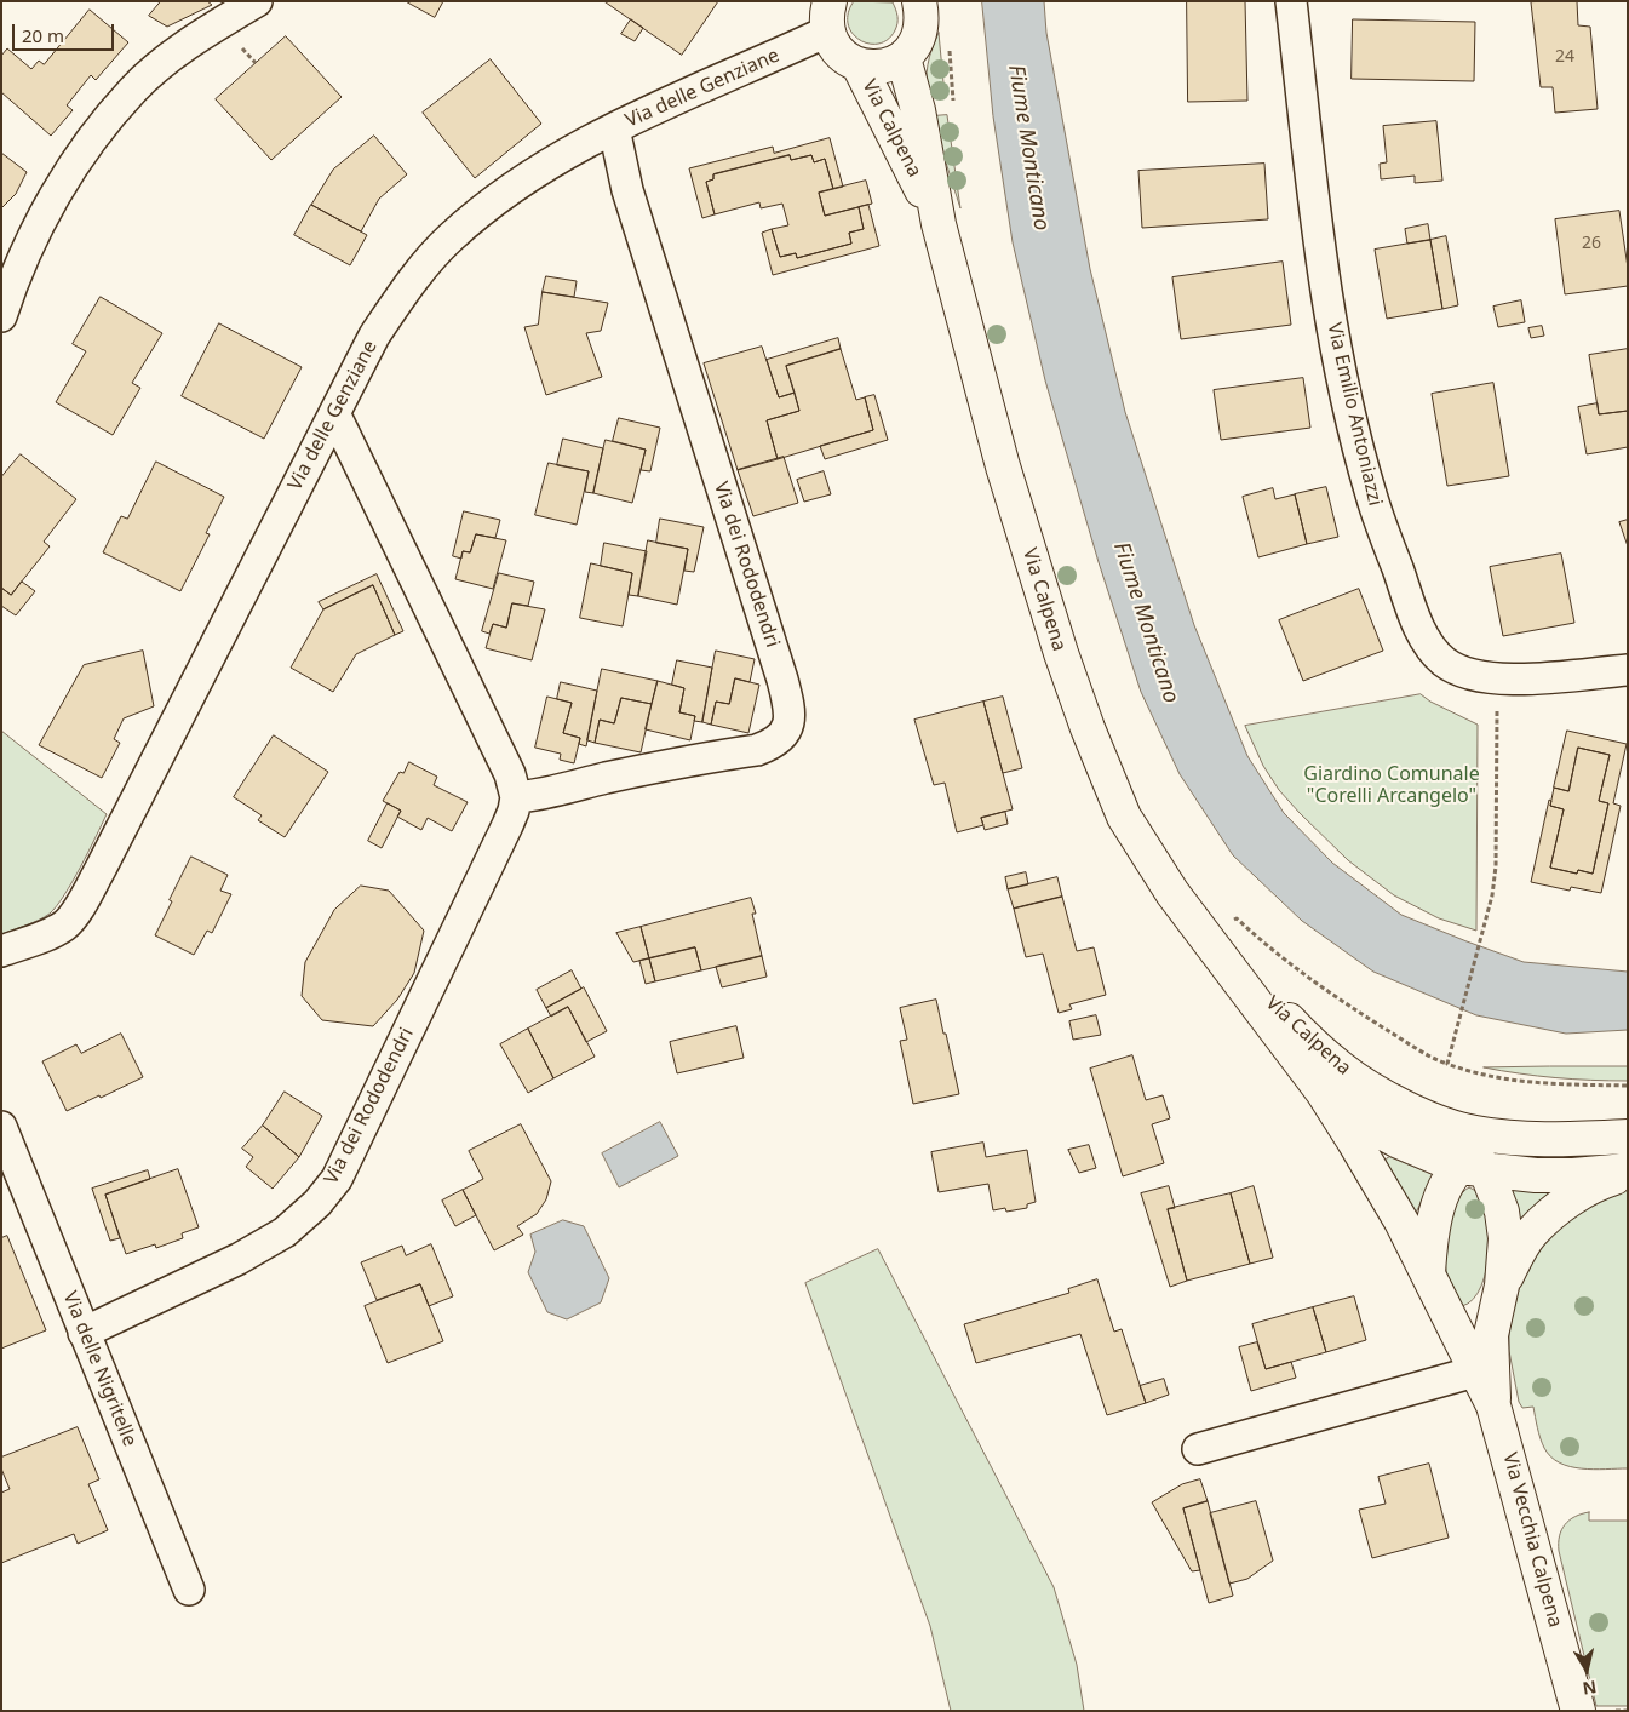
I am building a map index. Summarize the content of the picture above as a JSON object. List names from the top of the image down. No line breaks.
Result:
{"streets":{"street":["Via delle Genziane","Via Calpena","Via Emilio Antoniazzi","Via dei Rododendri","Via delle Nigritelle","Via Vecchia Calpena"]},"crossings":[["Via delle Genziane","Via dei Rododendri"],["Via dei Rododendri","Via delle Nigritelle"]],"water":["Fiume Monticano"],"parks":["Giardino Comunale \"Corelli Arcangelo\""],"house_numbers":["24","26"],"scale_bar":"20 m","north":"bottom"}
